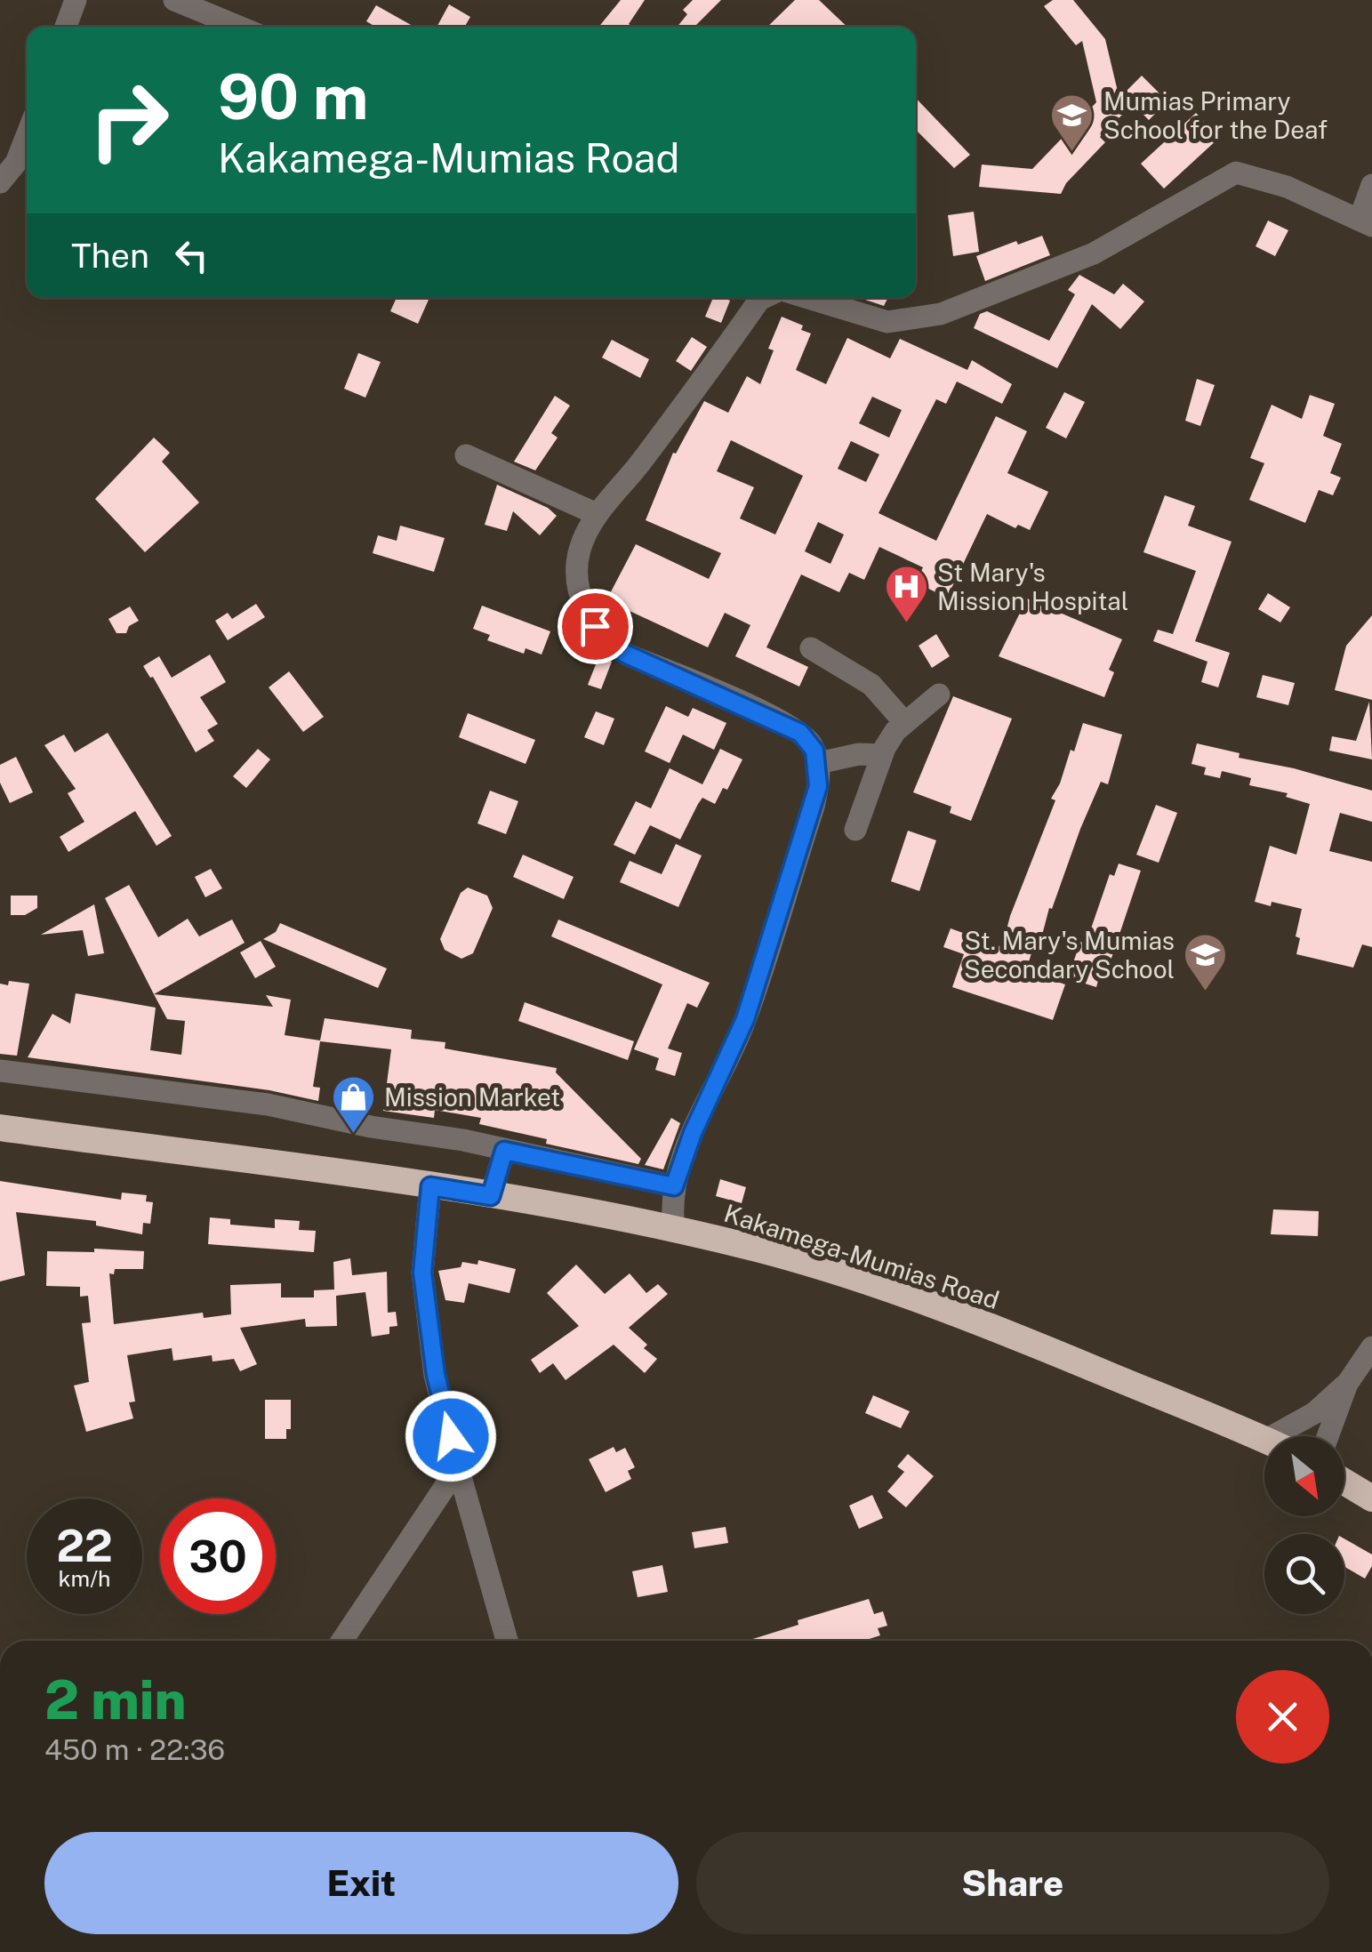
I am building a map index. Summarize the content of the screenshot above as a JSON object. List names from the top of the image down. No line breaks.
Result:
{"streets":{"highway":["Kakamega-Mumias Road"]},"places":{"school or university":["Mumias Primary School for the Deaf","St. Mary's Mumias Secondary School"],"hospital":["St Mary's Mission Hospital"],"shop":["Mission Market"]},"north":"bottom right","page":{"turn":["90 m","Kakamega-Mumias Road"],"then":"Then","speed":"22 km/h","limit":"30","heading":["2 min","450 m · 22:36"],"buttons":["Exit","Share"]}}
